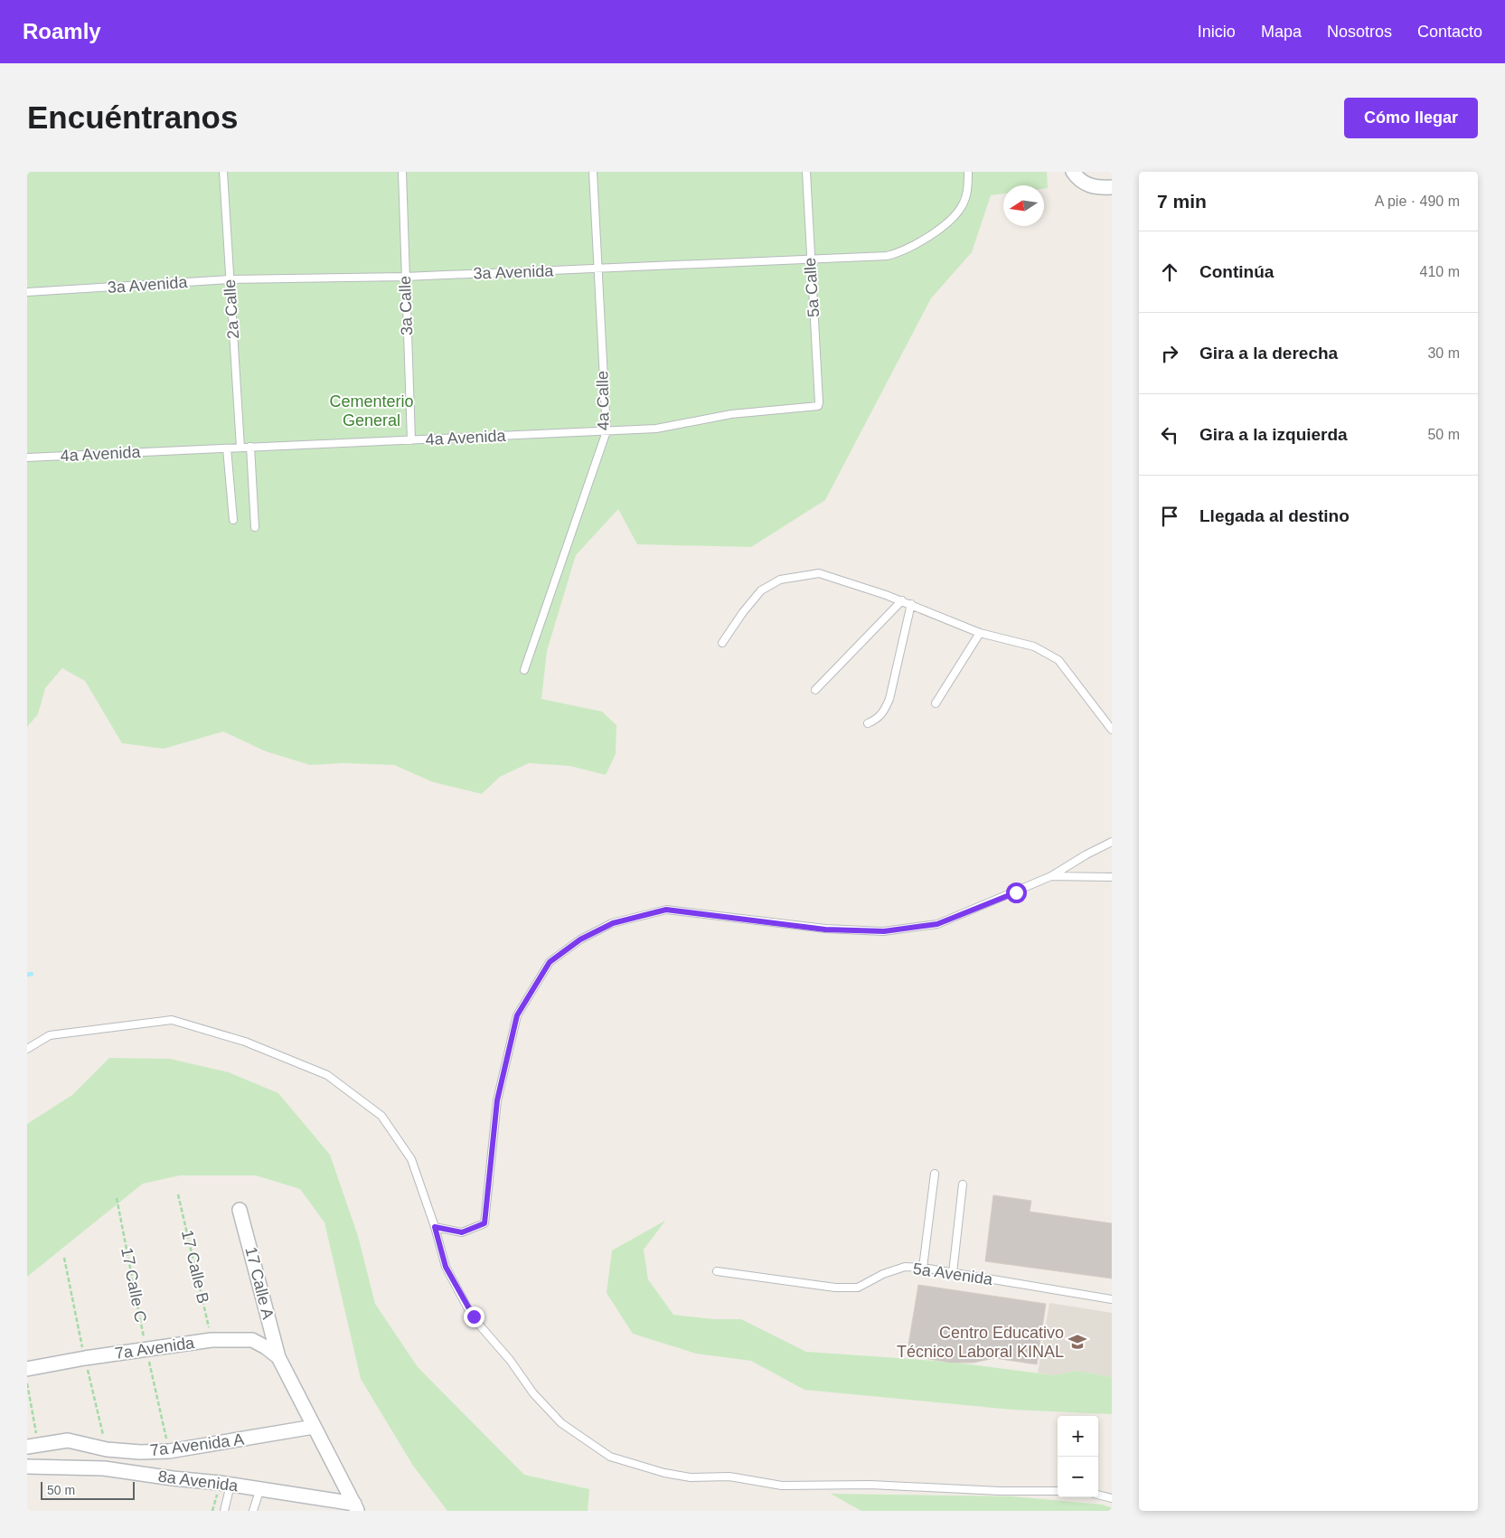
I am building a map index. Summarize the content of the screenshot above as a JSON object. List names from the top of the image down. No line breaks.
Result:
{"streets":{"street":["17 Calle A","7a Avenida","7a Avenida A","8a Avenida"],"lane":["3a Avenida","5a Calle","3a Calle","2a Calle","4a Calle","4a Avenida","5a Avenida"],"path":["17 Calle B","17 Calle C"]},"crossings":[["3a Avenida","5a Calle"],["3a Avenida","3a Calle"],["3a Avenida","2a Calle"],["3a Avenida","4a Calle"],["5a Calle","4a Avenida"],["3a Calle","4a Avenida"],["2a Calle","4a Avenida"],["4a Calle","4a Avenida"],["17 Calle B","7a Avenida"],["17 Calle A","7a Avenida"],["17 Calle C","7a Avenida"],["17 Calle C","7a Avenida A"]],"parks":["Cementerio General"],"places":{"school or university":["Centro Educativo Técnico Laboral KINAL"]},"scale_bar":"50 m","north":"left","page":{"header":"Roamly","nav":["Inicio","Mapa","Nosotros","Contacto"],"buttons":"Cómo llegar","title":"Encuéntranos","heading":["7 min","A pie · 490 m"],"list":[["Continúa","410 m"],["Gira a la derecha","30 m"],["Gira a la izquierda","50 m"],"Llegada al destino"],"map_buttons":["+","−"],"scale":"50 m"}}
